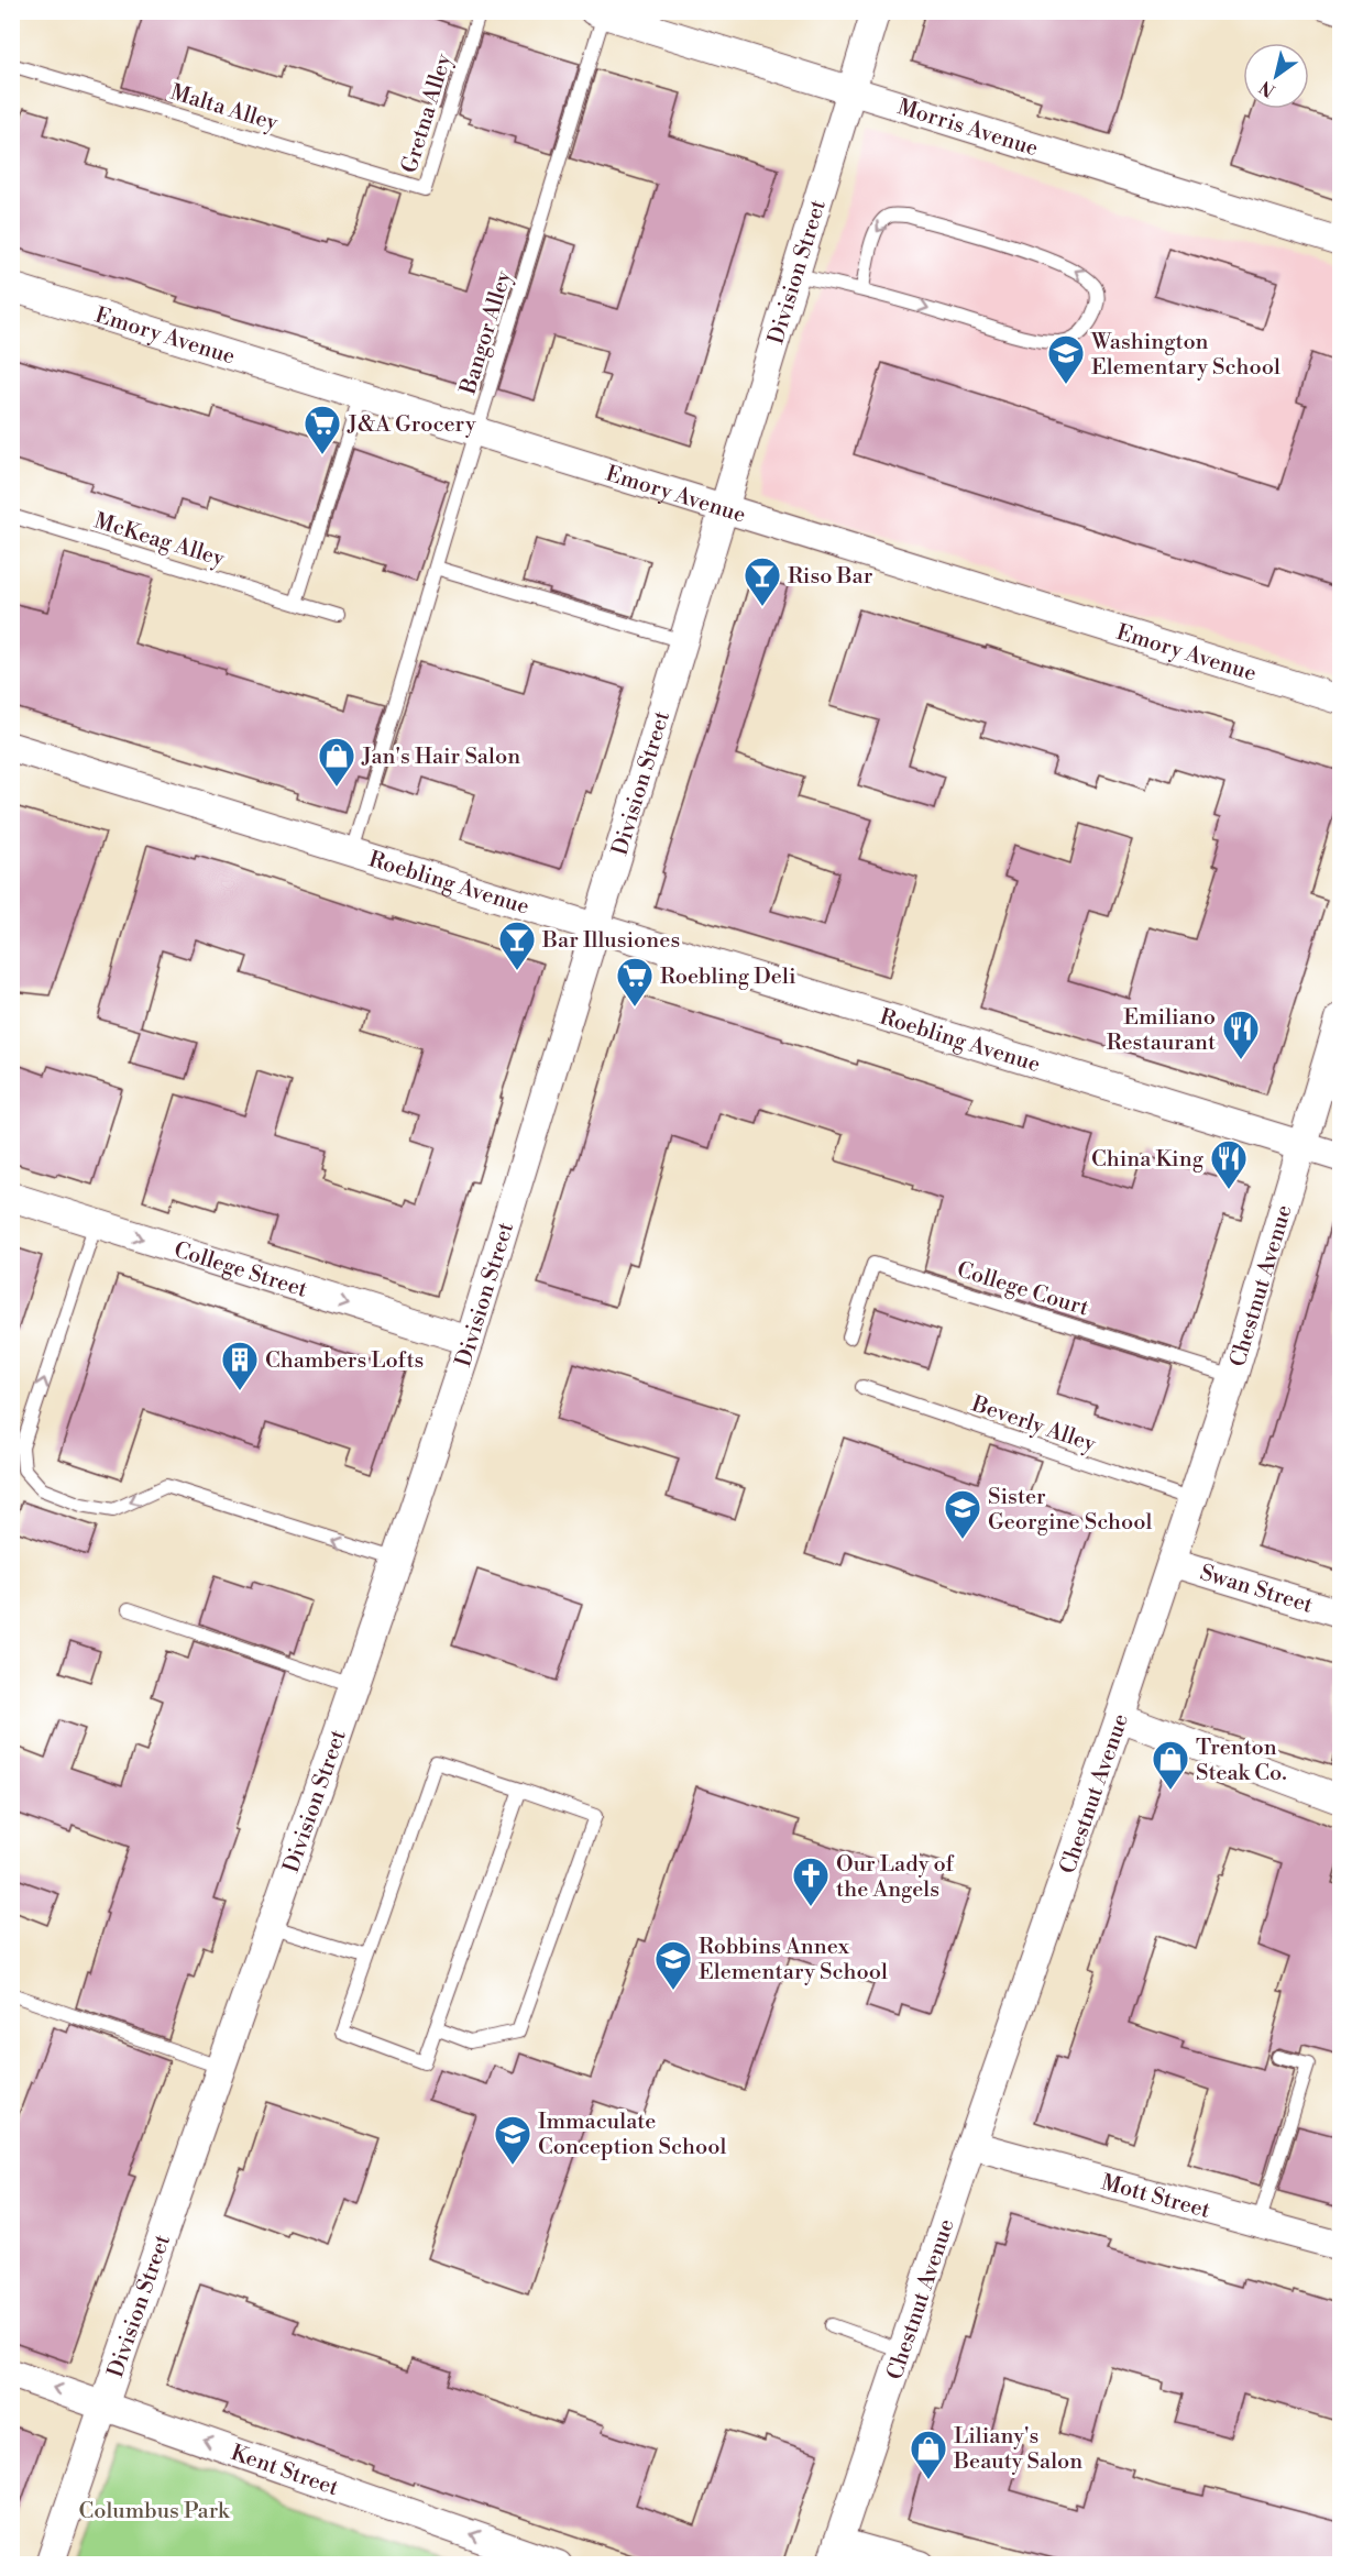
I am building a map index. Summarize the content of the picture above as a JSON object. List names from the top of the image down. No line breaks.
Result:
{"streets":{"street":["Morris Avenue","Division Street","Emory Avenue","Roebling Avenue","College Street","Chestnut Avenue","Swan Street","Mott Street","Kent Street"],"lane":["Malta Alley","Gretna Alley","Bangor Alley","McKeag Alley","College Court","Beverly Alley"]},"crossings":[["Malta Alley","Gretna Alley"],["Morris Avenue","Division Street"],["Morris Avenue","Bangor Alley"],["Division Street","Emory Avenue"],["Division Street","Roebling Avenue"],["Division Street","College Street"],["Division Street","Kent Street"],["Bangor Alley","Emory Avenue"],["Bangor Alley","Roebling Avenue"],["Roebling Avenue","Chestnut Avenue"],["Chestnut Avenue","College Court"],["Chestnut Avenue","Beverly Alley"],["Chestnut Avenue","Swan Street"],["Chestnut Avenue","Mott Street"]],"one_way":["College Street","Kent Street"],"parks":["Columbus Park"],"places":{"school or university":["Washington Elementary School","Sister Georgine School","Robbins Annex Elementary School","Immaculate Conception School"],"supermarket":["J&A Grocery","Roebling Deli"],"bar":["Riso Bar","Bar Illusiones"],"shop":["Jan's Hair Salon","Trenton Steak Co.","Liliany's Beauty Salon"],"restaurant":["Emiliano Restaurant","China King"],"building":["Chambers Lofts"],"church":["Our Lady of the Angels"]},"north":"bottom left"}
